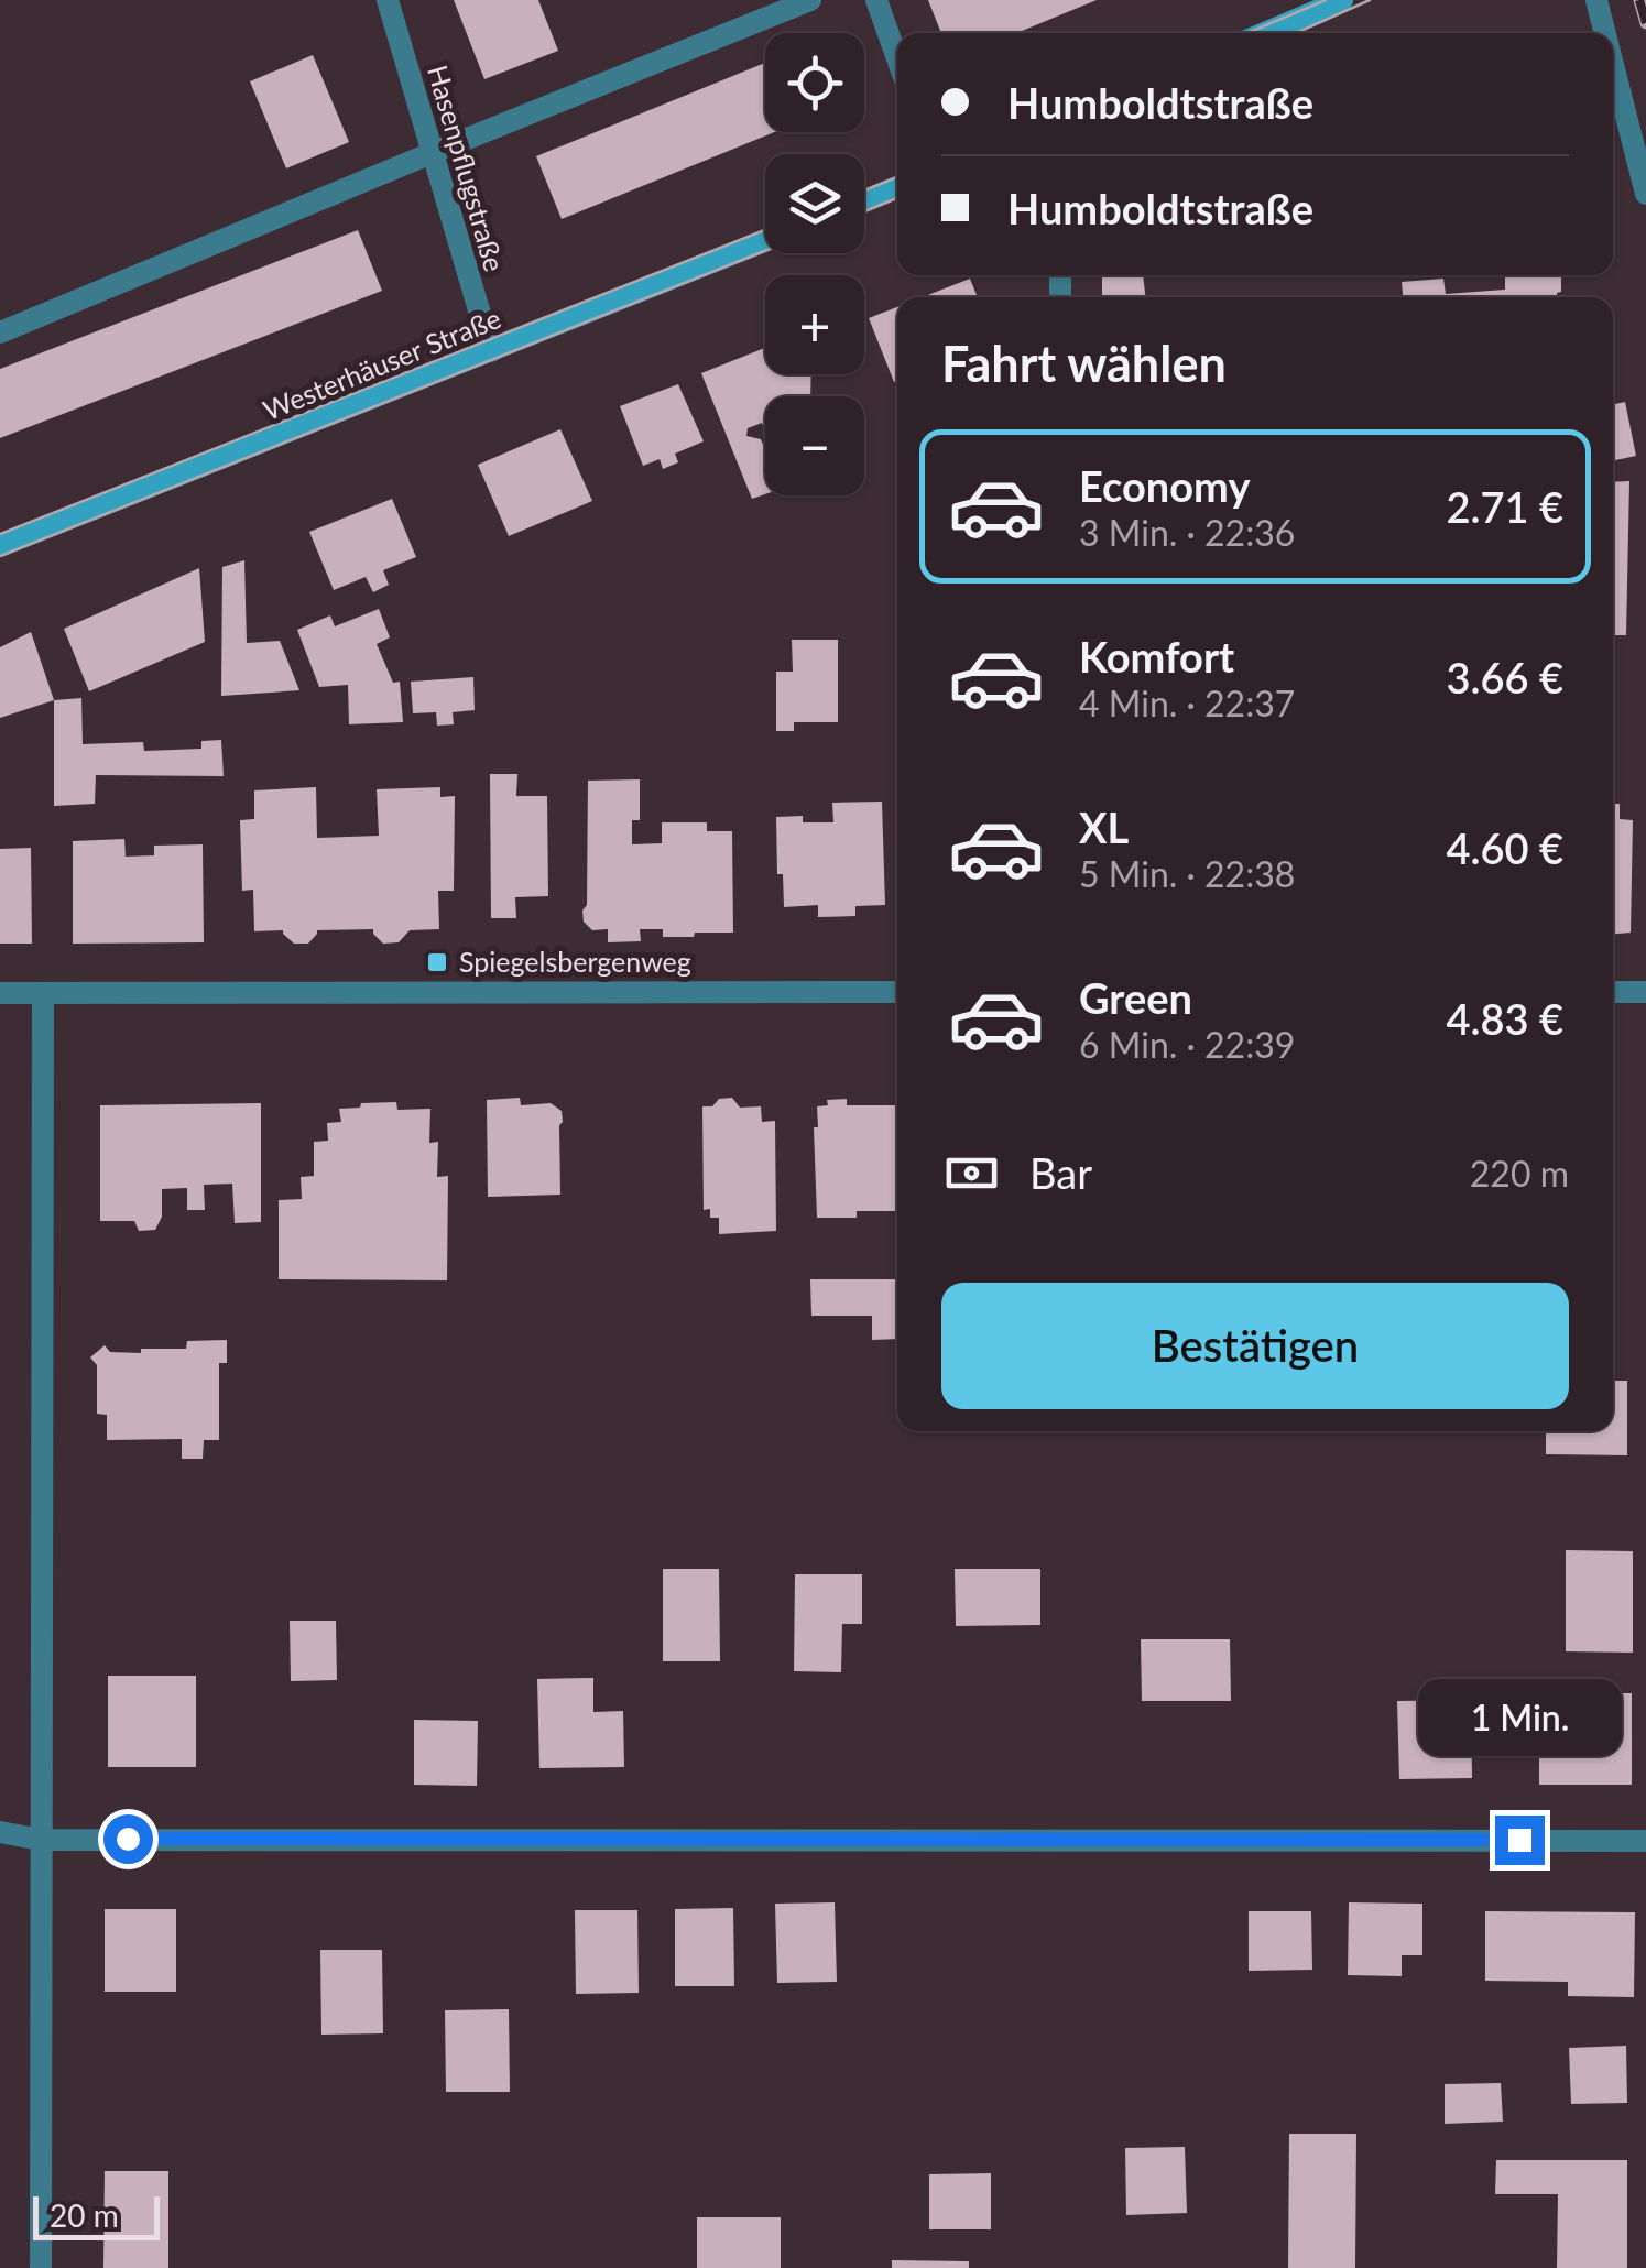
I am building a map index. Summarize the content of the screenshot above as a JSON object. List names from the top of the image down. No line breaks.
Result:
{"streets":{"street":["Hasenpflugstraße","Westerhäuser Straße"]},"crossings":[["Hasenpflugstraße","Westerhäuser Straße"]],"places":{"transit":["Spiegelsbergenweg"]},"scale_bar":"20 m","page":{"map_buttons":["+","−"],"banner":["Humboldtstraße","Humboldtstraße"],"heading":"Fahrt wählen","list":[{"name":"Economy","note":"3 Min. · 22:36","value":"2.71 €"},{"name":"Komfort","note":"4 Min. · 22:37","value":"3.66 €"},{"name":"XL","note":"5 Min. · 22:38","value":"4.60 €"},{"name":"Green","note":"6 Min. · 22:39","value":"4.83 €"}],"pay":["Bar","220 m"],"buttons":"Bestätigen","bubble":"1 Min.","scale":"20 m"}}
